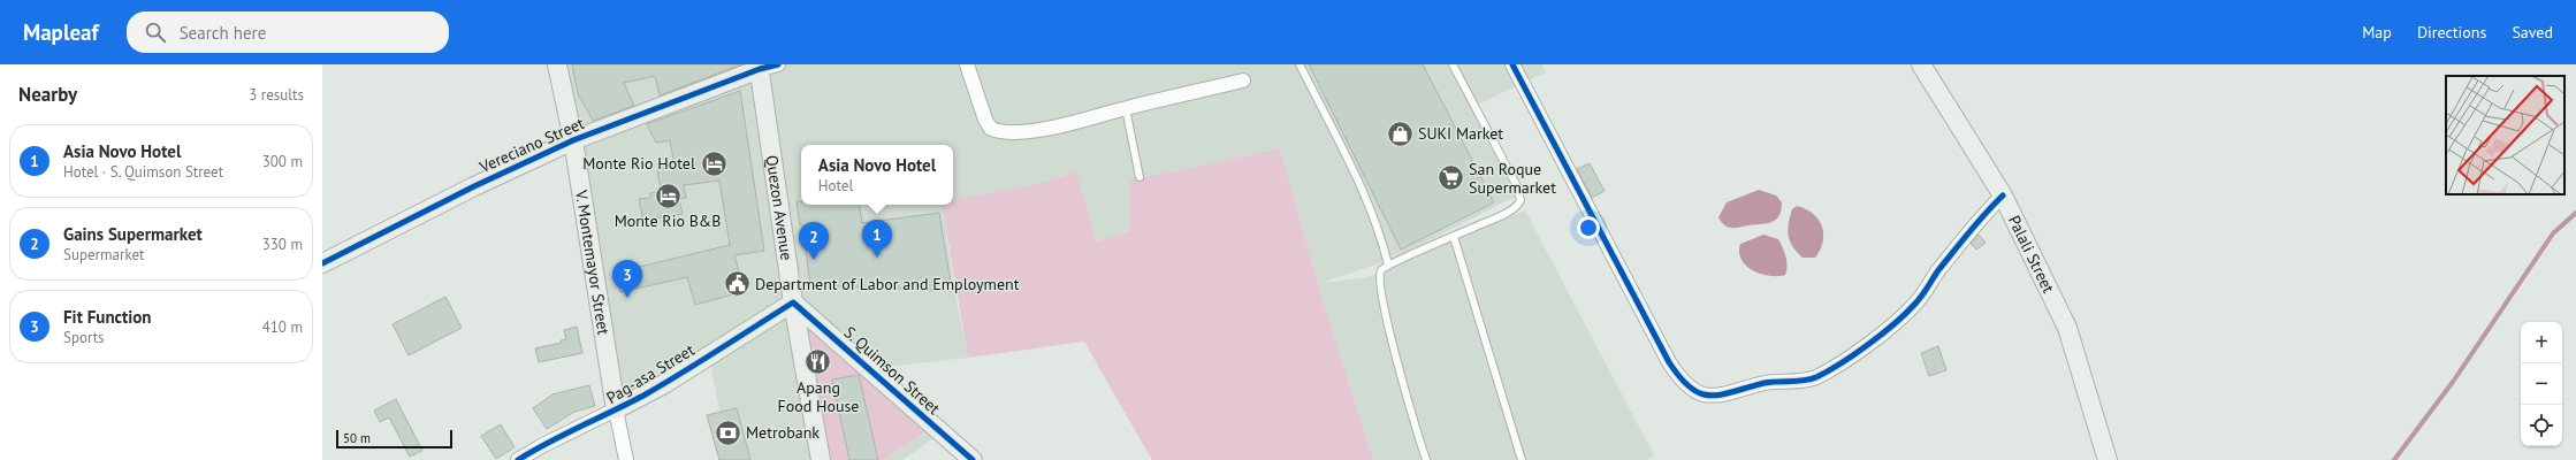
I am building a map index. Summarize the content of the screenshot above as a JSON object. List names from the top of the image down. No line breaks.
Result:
{"streets":{"street":["Vereciano Street","Quezon Avenue","Palali Street","V. Montemayor Street","S. Quimson Street","Pag-asa Street"]},"crossings":[["Vereciano Street","Quezon Avenue"],["Vereciano Street","V. Montemayor Street"],["Quezon Avenue","S. Quimson Street"],["Quezon Avenue","Pag-asa Street"],["V. Montemayor Street","Pag-asa Street"],["S. Quimson Street","Pag-asa Street"]],"places":{"shop":["SUKI Market"],"hotel":["Monte Rio Hotel","Monte Rio B&B"],"supermarket":["San Roque Supermarket"],"public building":["Department of Labor and Employment"],"restaurant":["Apang Food House"],"bank":["Metrobank"]},"scale_bar":"50 m","page":{"header":"Mapleaf","search":"Search here","nav":["Map","Directions","Saved"],"heading":["Nearby","3 results"],"list":[{"mark":"1","name":"Asia Novo Hotel","note":"Hotel · S. Quimson Street","value":"300 m"},{"mark":"2","name":"Gains Supermarket","note":"Supermarket","value":"330 m"},{"mark":"3","name":"Fit Function","note":"Sports","value":"410 m"}],"popup":["Asia Novo Hotel","Hotel"],"pins":["1","2","3"],"map_buttons":["+","−"],"scale":"50 m"}}
